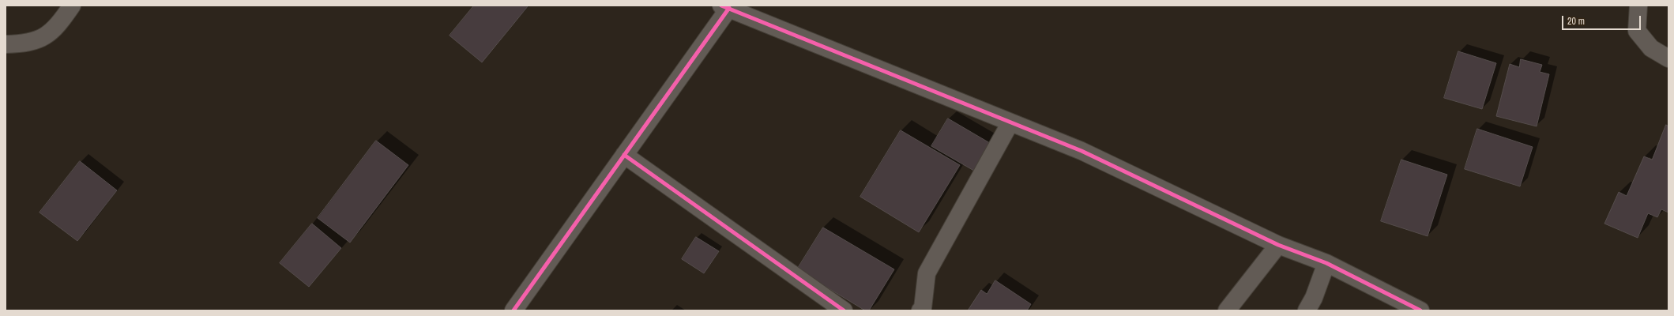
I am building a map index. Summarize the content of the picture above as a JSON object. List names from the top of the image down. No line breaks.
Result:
{"scale_bar":"20 m"}
